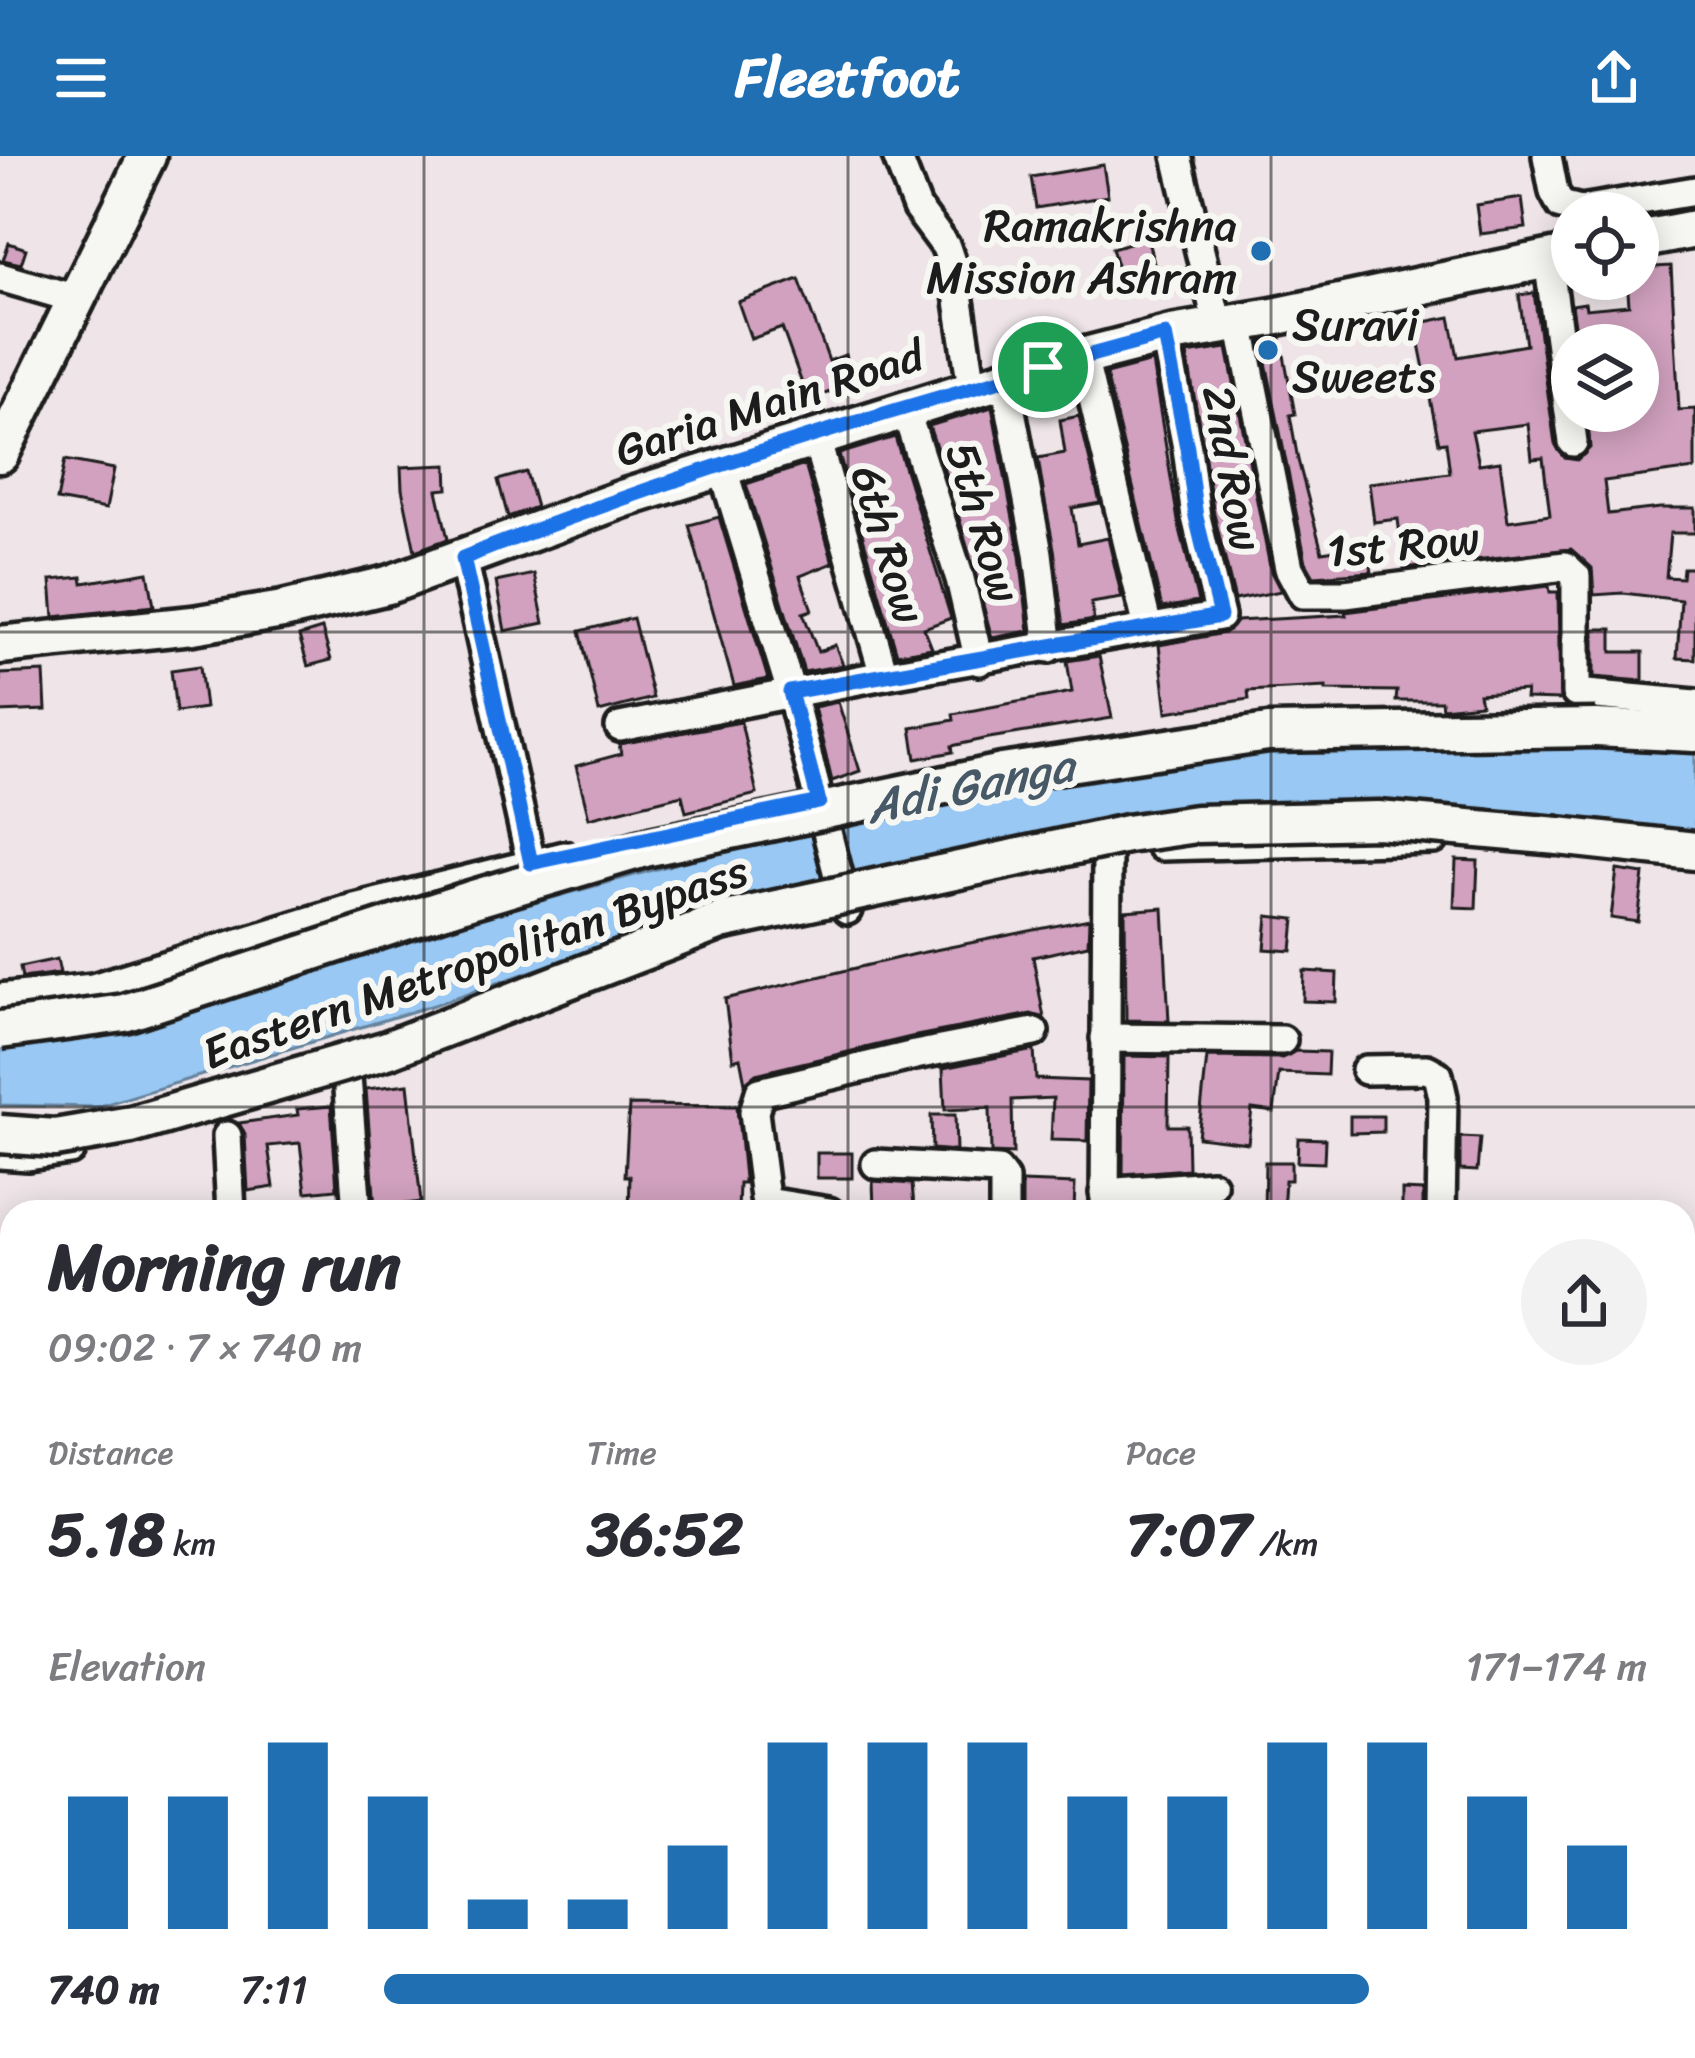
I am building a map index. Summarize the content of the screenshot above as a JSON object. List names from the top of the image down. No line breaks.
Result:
{"streets":{"main road":["Garia Main Road","Eastern Metropolitan Bypass"],"street":["2nd Row","5th Row","6th Row","1st Row"]},"crossings":[["Garia Main Road","2nd Row"],["Garia Main Road","5th Row"],["Garia Main Road","6th Row"],["Garia Main Road","1st Row"]],"water":["Adi Ganga"],"places":["Ramakrishna Mission Ashram","Suravi Sweets"],"page":{"header":"Fleetfoot","heading":["Morning run","09:02 · 7 × 740 m"],"stats":[["Distance","5.18 km"],["Time","36:52"],["Pace","7:07 /km"]],"chart":["Elevation","171–174 m"],"list":[{"name":"740 m","note":"7:11"}]}}
